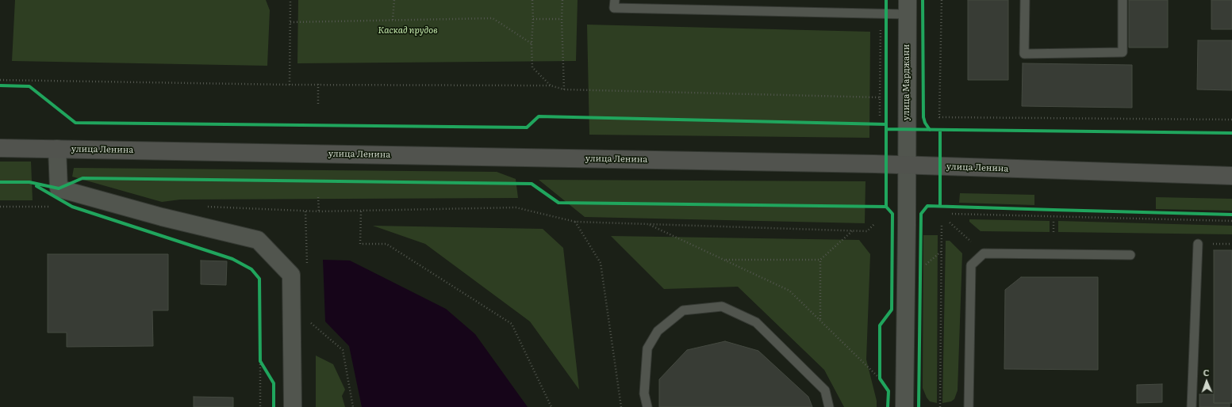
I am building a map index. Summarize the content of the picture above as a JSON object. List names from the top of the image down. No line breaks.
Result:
{"streets":{"main road":["улица Ленина"],"street":["улица Марджани"]},"crossings":[["улица Марджани","улица Ленина"]],"parks":["Каскад прудов"],"north":"top"}
